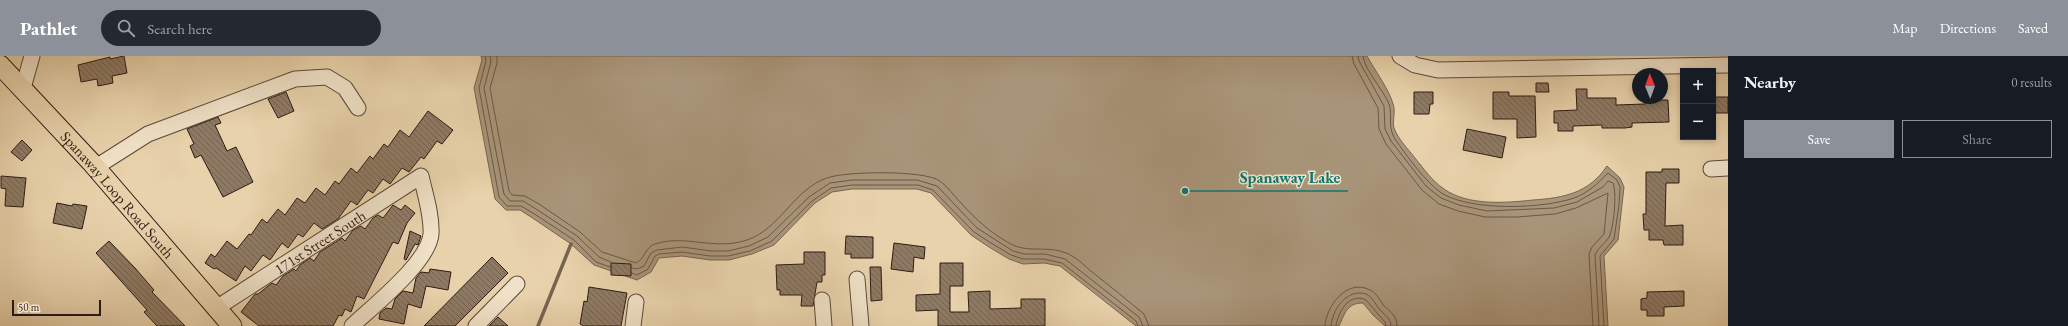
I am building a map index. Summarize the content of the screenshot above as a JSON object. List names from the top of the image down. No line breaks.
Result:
{"streets":{"main road":["Spanaway Loop Road South"],"street":["171st Street South"]},"crossings":[["Spanaway Loop Road South","171st Street South"]],"places":["Spanaway Lake"],"scale_bar":"50 m","north":"top","page":{"header":"Pathlet","search":"Search here","nav":["Map","Directions","Saved"],"heading":["Nearby","0 results"],"map_buttons":["+","−"],"buttons":["Save","Share"],"scale":"50 m"}}
